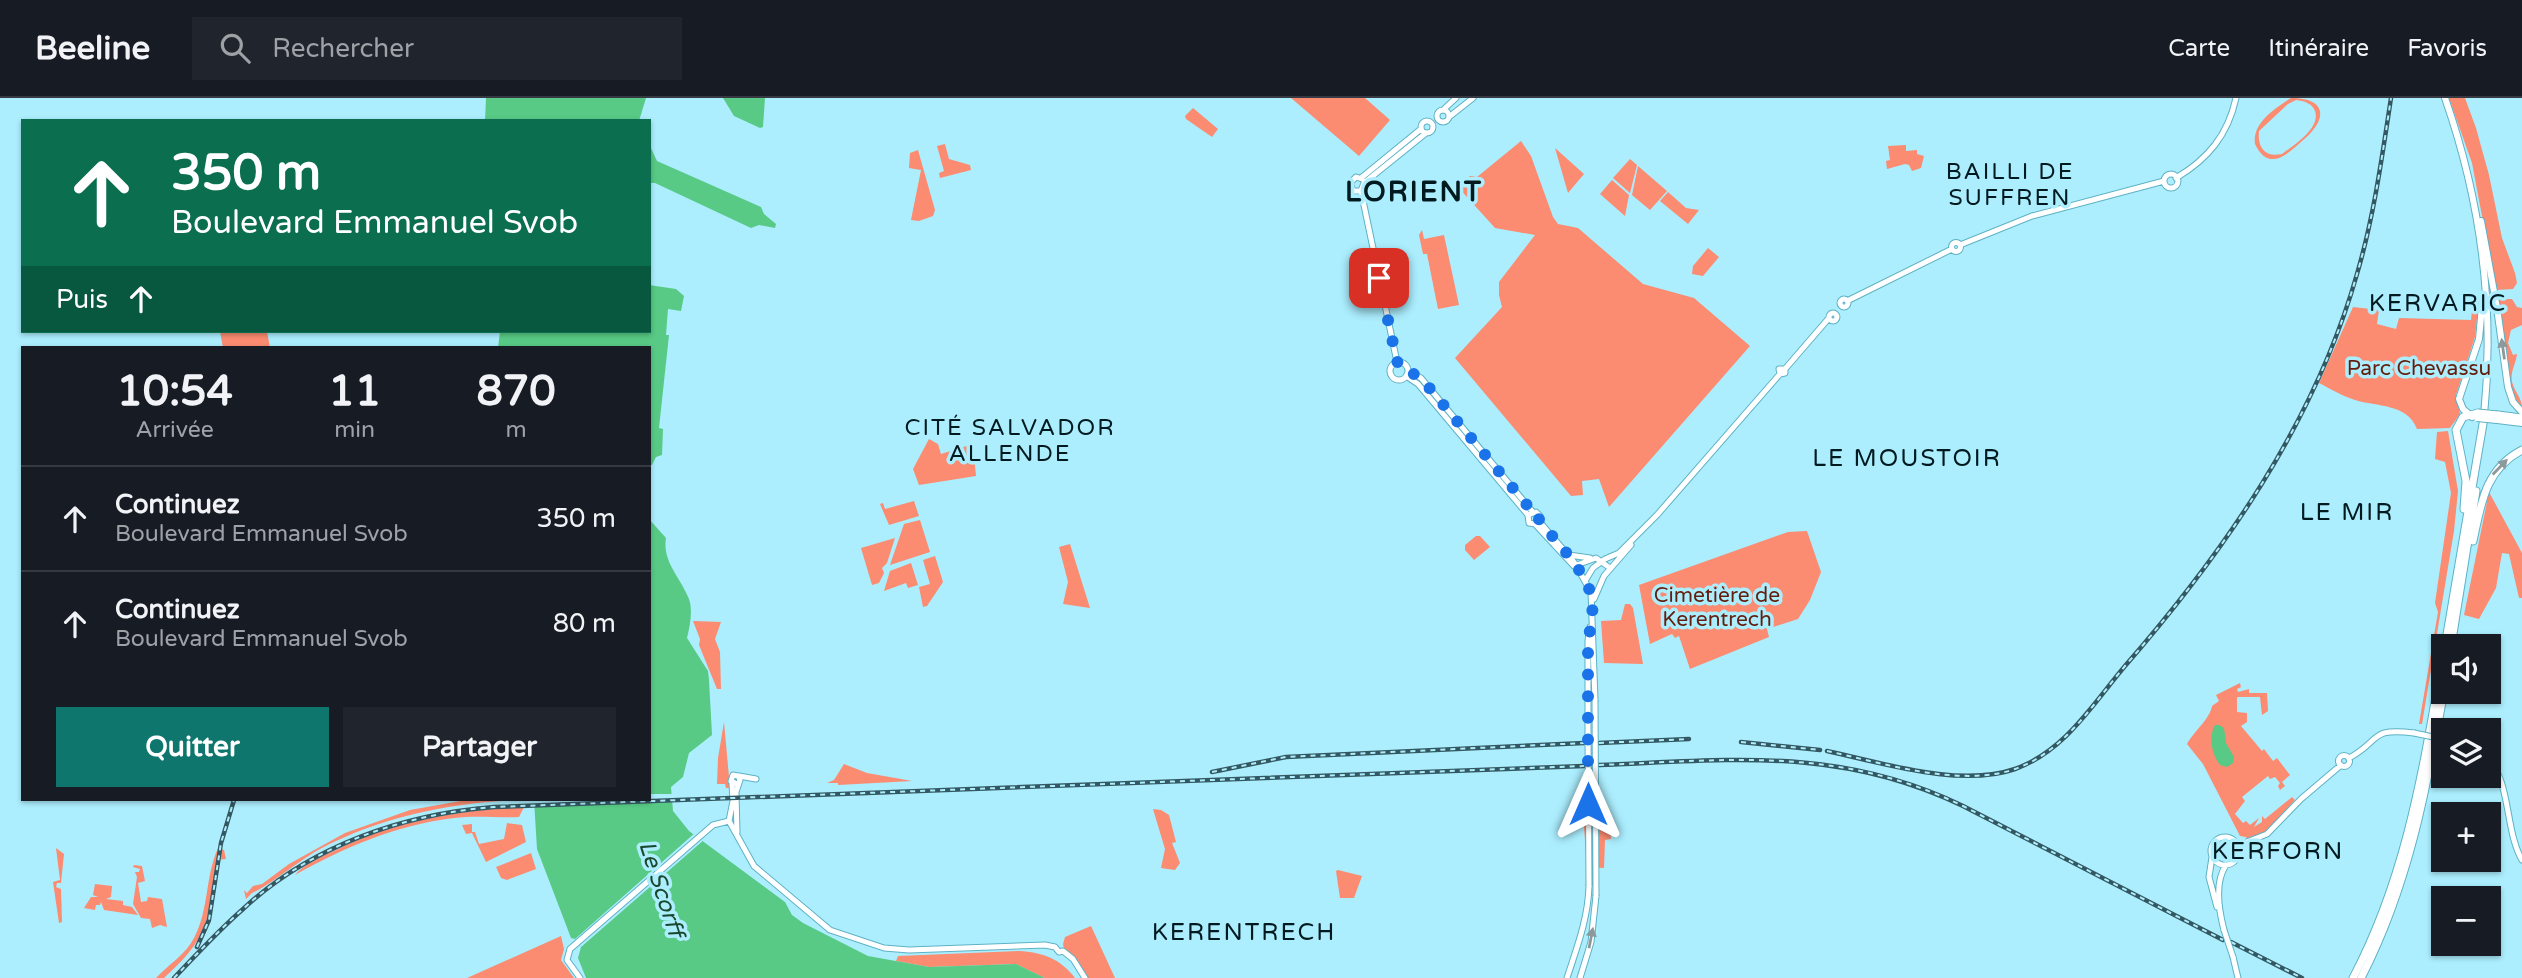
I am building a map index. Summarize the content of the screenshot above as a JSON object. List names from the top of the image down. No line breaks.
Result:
{"districts":["BAILLI DE SUFFREN","LORIENT","KERVARIC","CITÉ SALVADOR ALLENDE","LE MOUSTOIR","LE MIR","KERFORN","KERENTRECH"],"water":["Le Scorff"],"parks":["Parc Chevassu","Cimetière de Kerentrech"],"page":{"header":"Beeline","search":"Rechercher","nav":["Carte","Itinéraire","Favoris"],"turn":["350 m","Boulevard Emmanuel Svob"],"then":"Puis","eta":["10:54","Arrivée","11","min","870","m"],"list":[{"name":"Continuez","note":"Boulevard Emmanuel Svob","value":"350 m"},{"name":"Continuez","note":"Boulevard Emmanuel Svob","value":"80 m"}],"map_buttons":["+","−"],"buttons":["Quitter","Partager"]}}
